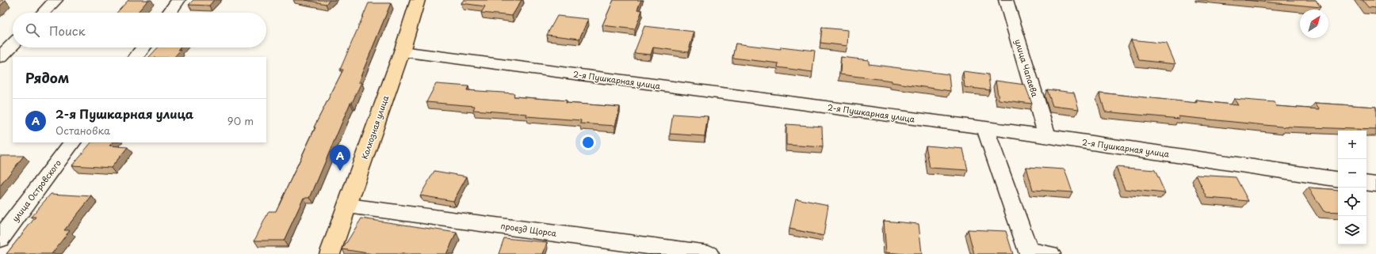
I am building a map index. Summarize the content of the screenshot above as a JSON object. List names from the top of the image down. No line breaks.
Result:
{"streets":{"main road":["Колхозная улица"],"street":["улица Чапаева","2-я Пушкарная улица","улица Островского","проезд Щорса"]},"crossings":[["улица Чапаева","2-я Пушкарная улица"],["2-я Пушкарная улица","Колхозная улица"],["Колхозная улица","проезд Щорса"]],"north":"top right","page":{"search":"Поиск","heading":"Рядом","list":[{"mark":"A","name":"2-я Пушкарная улица","note":"Остановка","value":"90 m"}],"map_buttons":["+","−"],"pins":"A"}}
